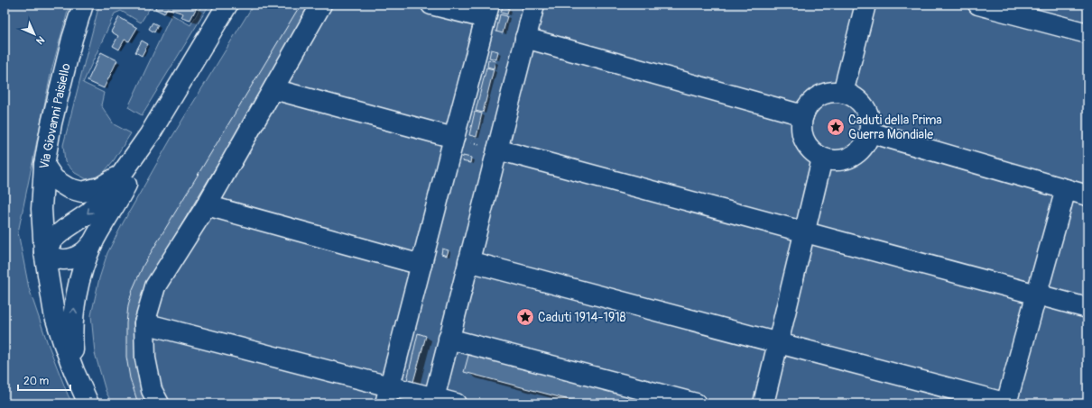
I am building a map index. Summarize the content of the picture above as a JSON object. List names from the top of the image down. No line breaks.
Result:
{"streets":{"street":["Via Giovanni Paisiello"]},"places":{"place":["Caduti della Prima Guerra Mondiale","Caduti 1914-1918"]},"scale_bar":"20 m","north":"bottom right"}
